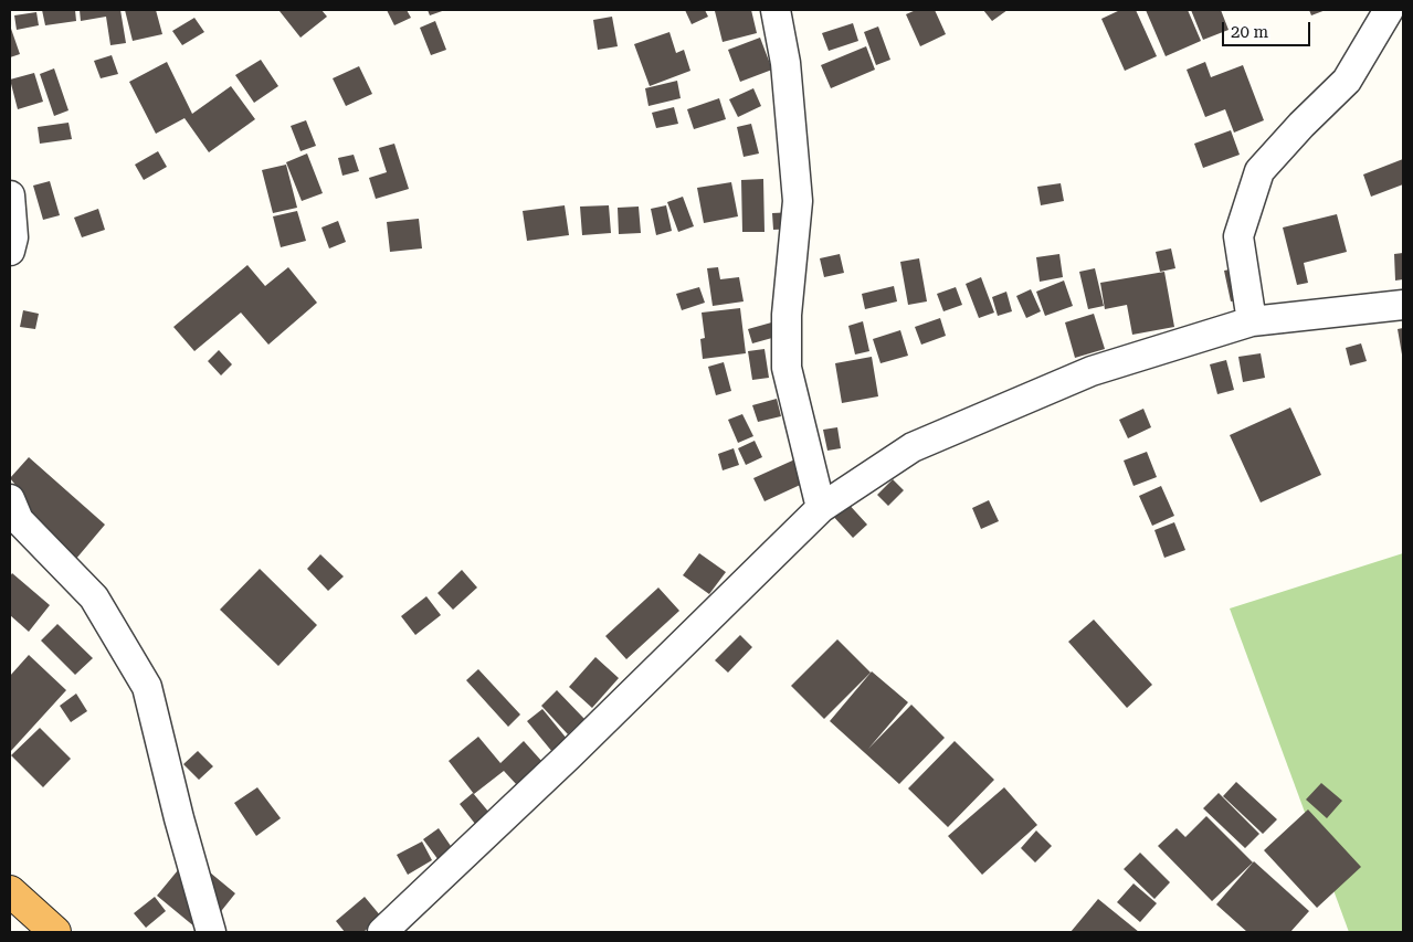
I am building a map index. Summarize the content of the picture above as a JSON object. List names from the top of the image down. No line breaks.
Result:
{"scale_bar":"20 m"}
